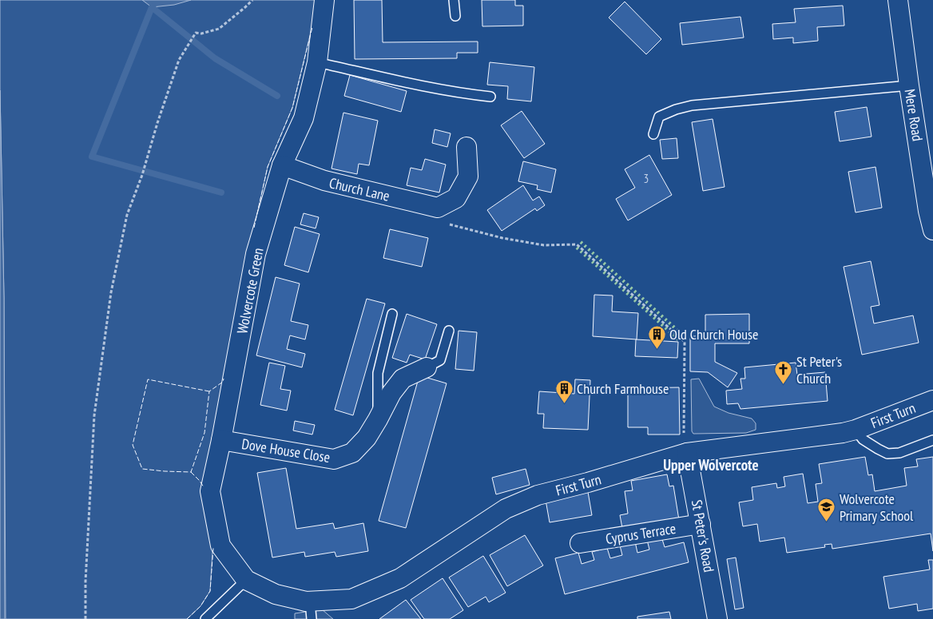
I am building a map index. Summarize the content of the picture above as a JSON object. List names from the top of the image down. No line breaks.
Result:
{"streets":{"street":["Mere Road","Church Lane","Wolvercote Green","First Turn","Dove House Close","Cyprus Terrace","St Peter's Road"]},"crossings":[["Church Lane","Wolvercote Green"],["Wolvercote Green","First Turn"],["Wolvercote Green","Dove House Close"],["First Turn","St Peter's Road"],["Cyprus Terrace","St Peter's Road"]],"districts":["Upper Wolvercote"],"places":{"building":["Old Church House","Church Farmhouse"],"church":["St Peter's Church"],"school or university":["Wolvercote Primary School"]},"house_numbers":["3"]}
